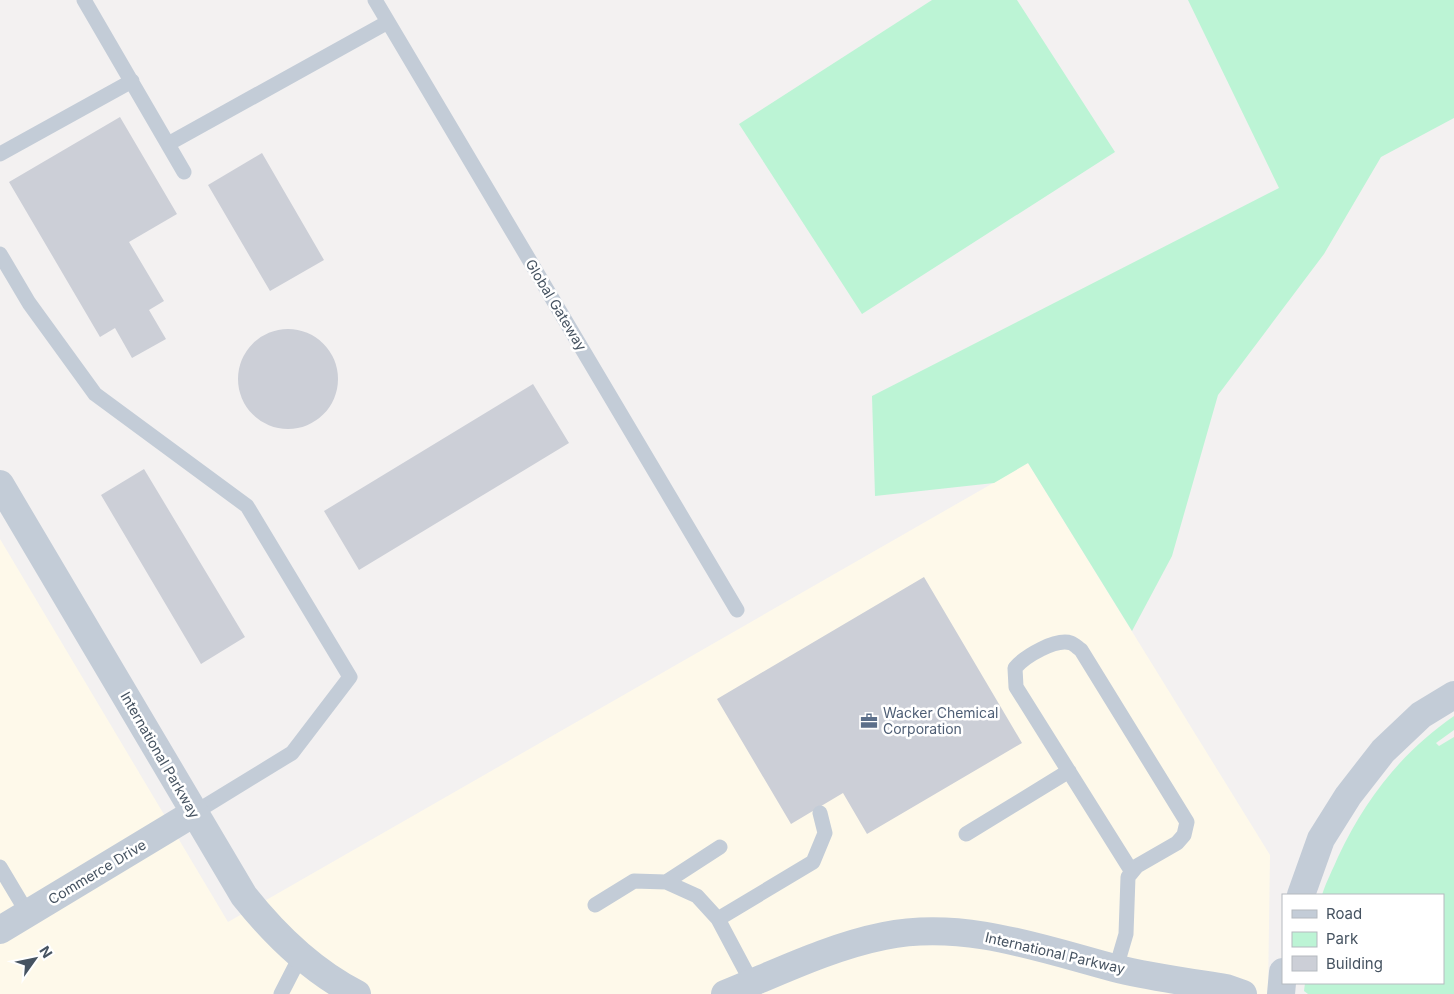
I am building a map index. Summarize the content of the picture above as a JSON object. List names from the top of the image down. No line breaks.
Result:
{"streets":{"street":["International Parkway","Commerce Drive"],"lane":["Global Gateway"]},"crossings":[["International Parkway","Commerce Drive"]],"places":{"office":["Wacker Chemical Corporation"]},"legend":["Road","Park","Building"],"north":"top right"}
